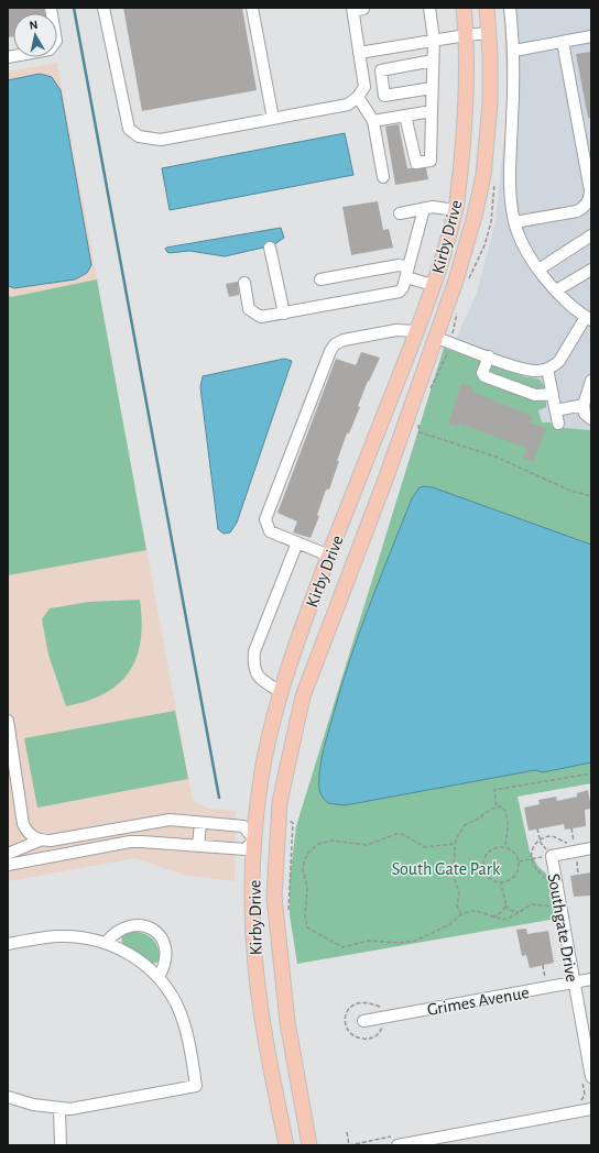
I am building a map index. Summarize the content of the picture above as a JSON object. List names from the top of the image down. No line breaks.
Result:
{"streets":{"main road":["Kirby Drive"],"street":["Southgate Drive","Grimes Avenue"]},"crossings":[["Southgate Drive","Grimes Avenue"]],"parks":["South Gate Park"],"north":"top"}
